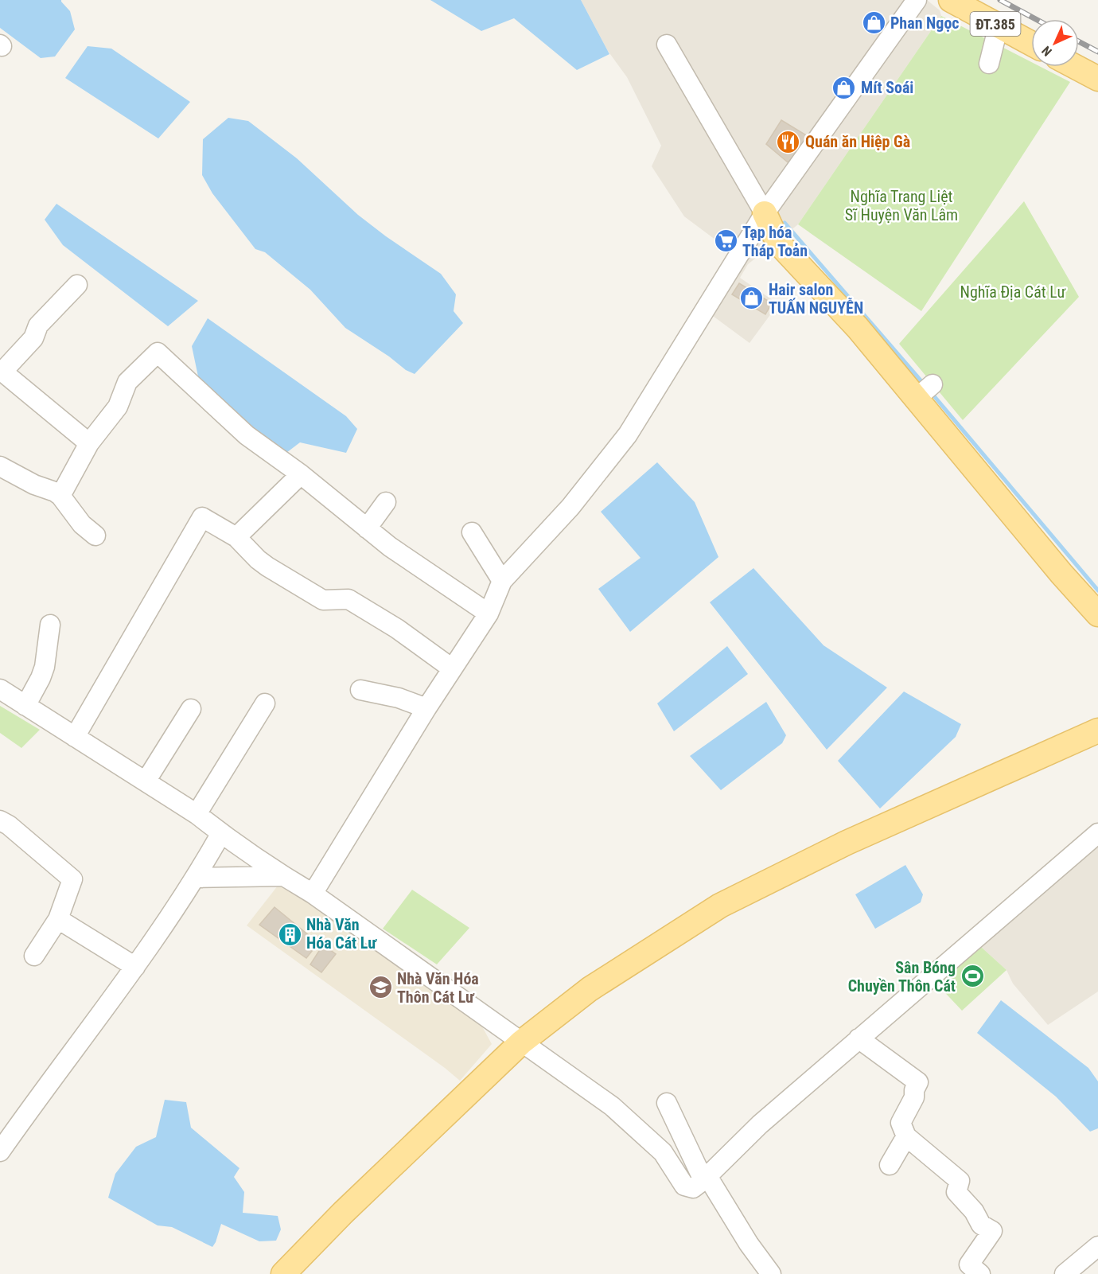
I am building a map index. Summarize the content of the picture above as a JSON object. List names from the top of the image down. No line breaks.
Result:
{"streets":{"main road":["ĐT.385"]},"parks":["Nghĩa Trang Liệt Sĩ Huyện Văn Lâm","Nghĩa Địa Cát Lư"],"places":{"shop":["Phan Ngọc","Mít Soái","Hair salon TUẤN NGUYỄN"],"restaurant":["Quán ăn Hiệp Gà"],"supermarket":["Tạp hóa Tháp Toản"],"building":["Nhà Văn Hóa Cát Lư"],"sports":["Sân Bóng Chuyền Thôn Cát"],"school or university":["Nhà Văn Hóa Thôn Cát Lư"]},"north":"bottom left"}
